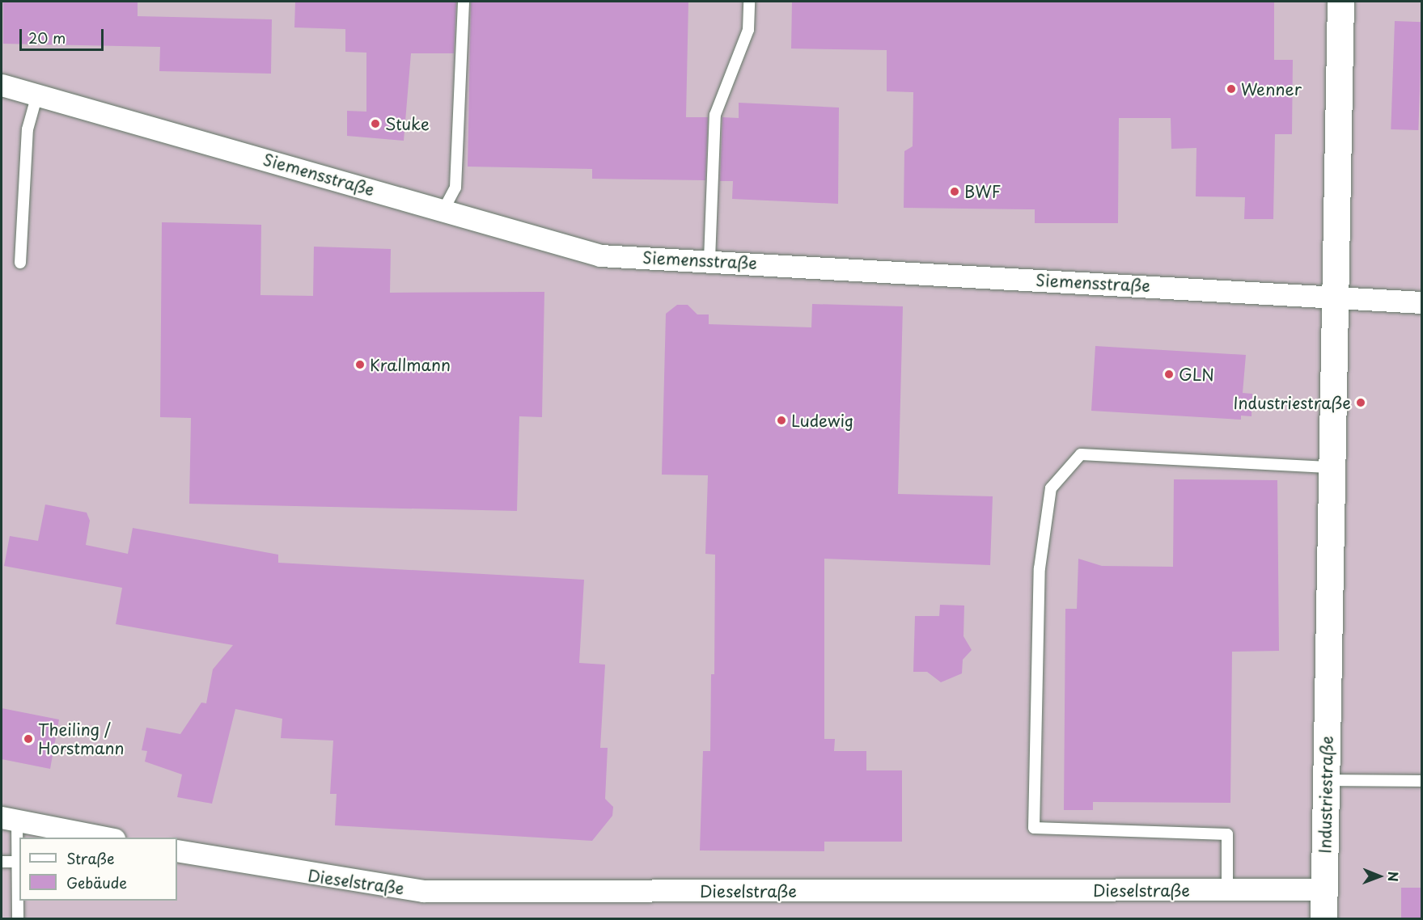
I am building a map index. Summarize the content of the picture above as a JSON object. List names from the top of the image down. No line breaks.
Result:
{"streets":{"street":["Siemensstraße","Industriestraße","Dieselstraße"]},"crossings":[["Siemensstraße","Industriestraße"],["Industriestraße","Dieselstraße"]],"places":["Wenner","Stuke","BWF","Krallmann","GLN","Industriestraße","Ludewig","Theiling / Horstmann"],"legend":["Straße","Gebäude"],"scale_bar":"20 m","north":"right"}
